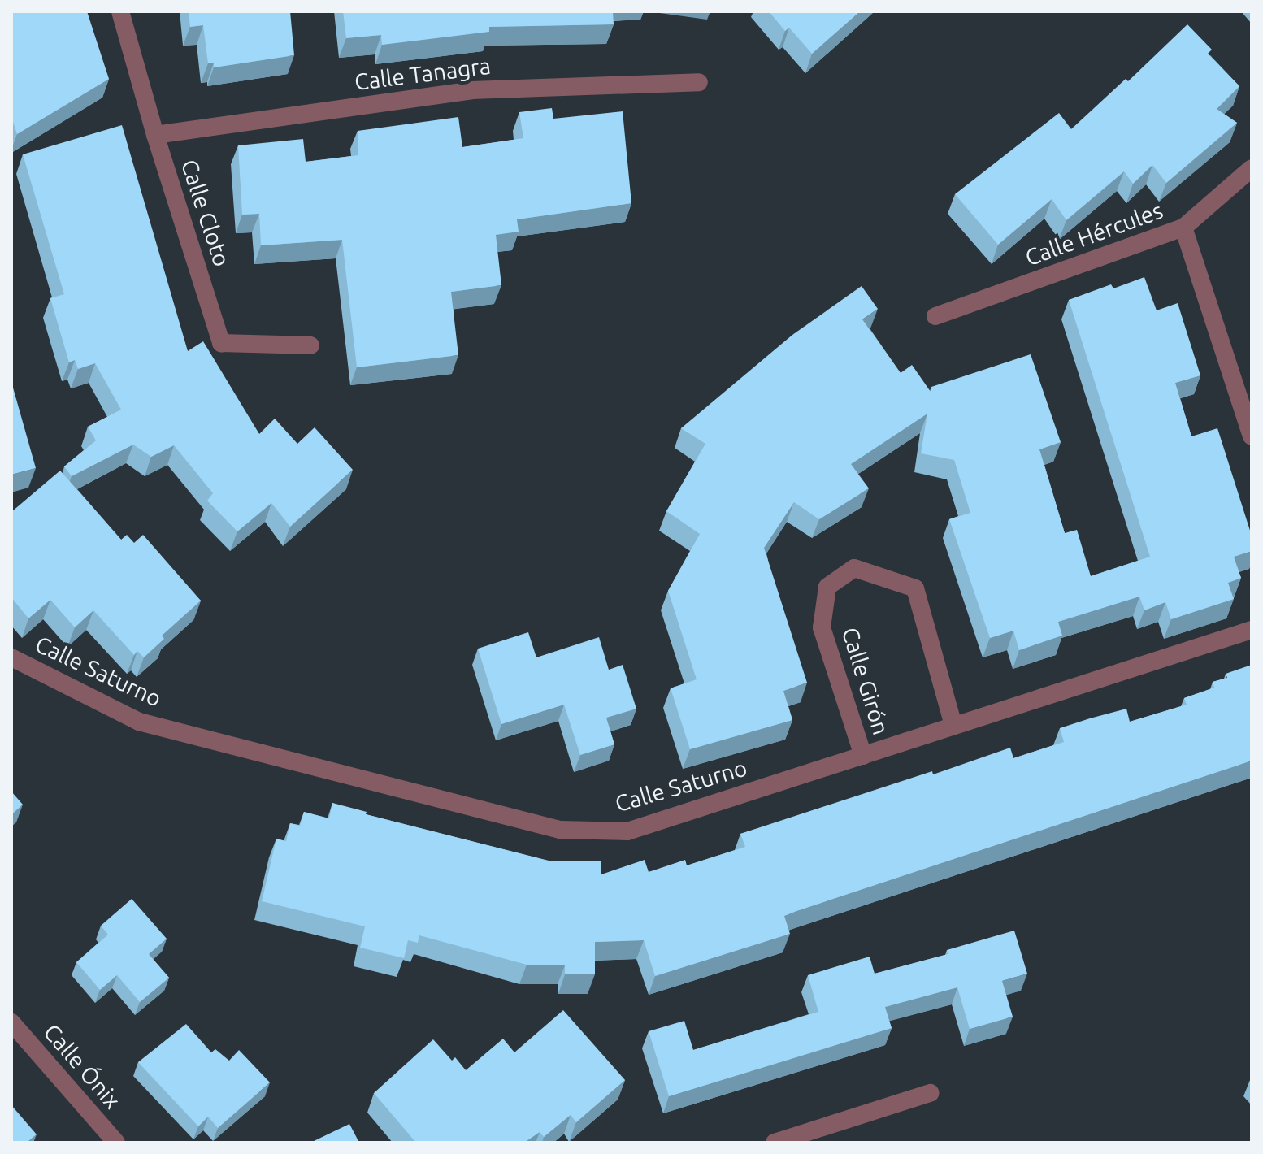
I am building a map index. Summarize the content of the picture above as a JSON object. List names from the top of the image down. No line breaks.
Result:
{"streets":{"street":["Calle Tanagra","Calle Cloto","Calle Hércules","Calle Saturno","Calle Girón","Calle Ónix"]},"crossings":[["Calle Tanagra","Calle Cloto"],["Calle Saturno","Calle Girón"]]}
